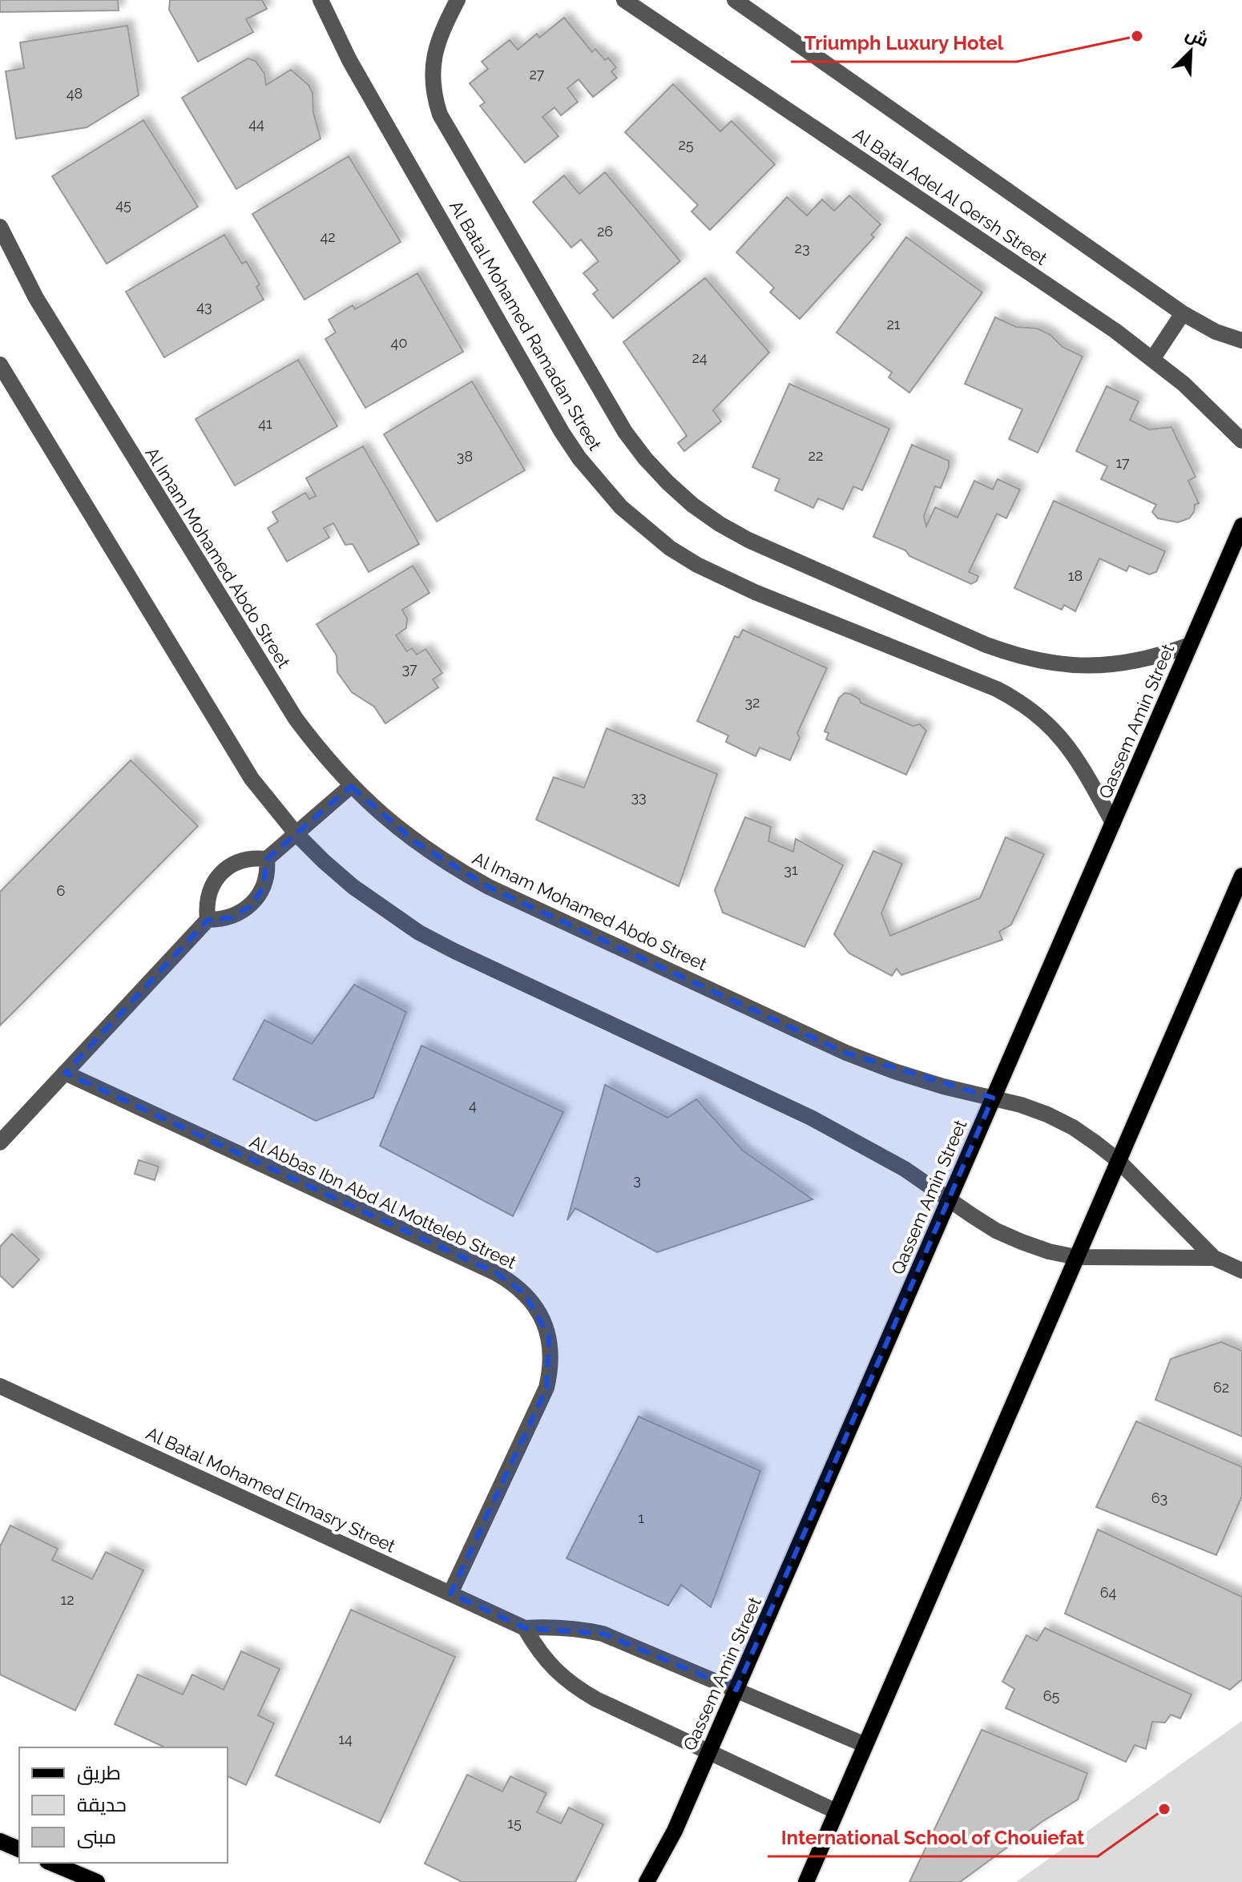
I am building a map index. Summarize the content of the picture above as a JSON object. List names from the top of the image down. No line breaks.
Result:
{"streets":{"main road":["Qassem Amin Street"],"street":["Al Batal Adel Al Qersh Street","Al Batal Mohamed Ramadan Street","Al Imam Mohamed Abdo Street","Al Abbas Ibn Abd Al Motteleb Street","Al Batal Mohamed Elmasry Street"]},"crossings":[["Al Batal Mohamed Ramadan Street","Qassem Amin Street"],["Al Imam Mohamed Abdo Street","Qassem Amin Street"],["Qassem Amin Street","Al Batal Mohamed Elmasry Street"],["Al Abbas Ibn Abd Al Motteleb Street","Al Batal Mohamed Elmasry Street"]],"places":["Triumph Luxury Hotel","International School of Chouiefat"],"house_numbers":["27","48","44","25","45","26","42","23","43","21","40","24","41","22","38","17","18","37","32","33","31","6","4","3","62","63","1","64","12","65","14","15"],"legend":["طريق","حديقة","مبنى"],"north":"top right"}
